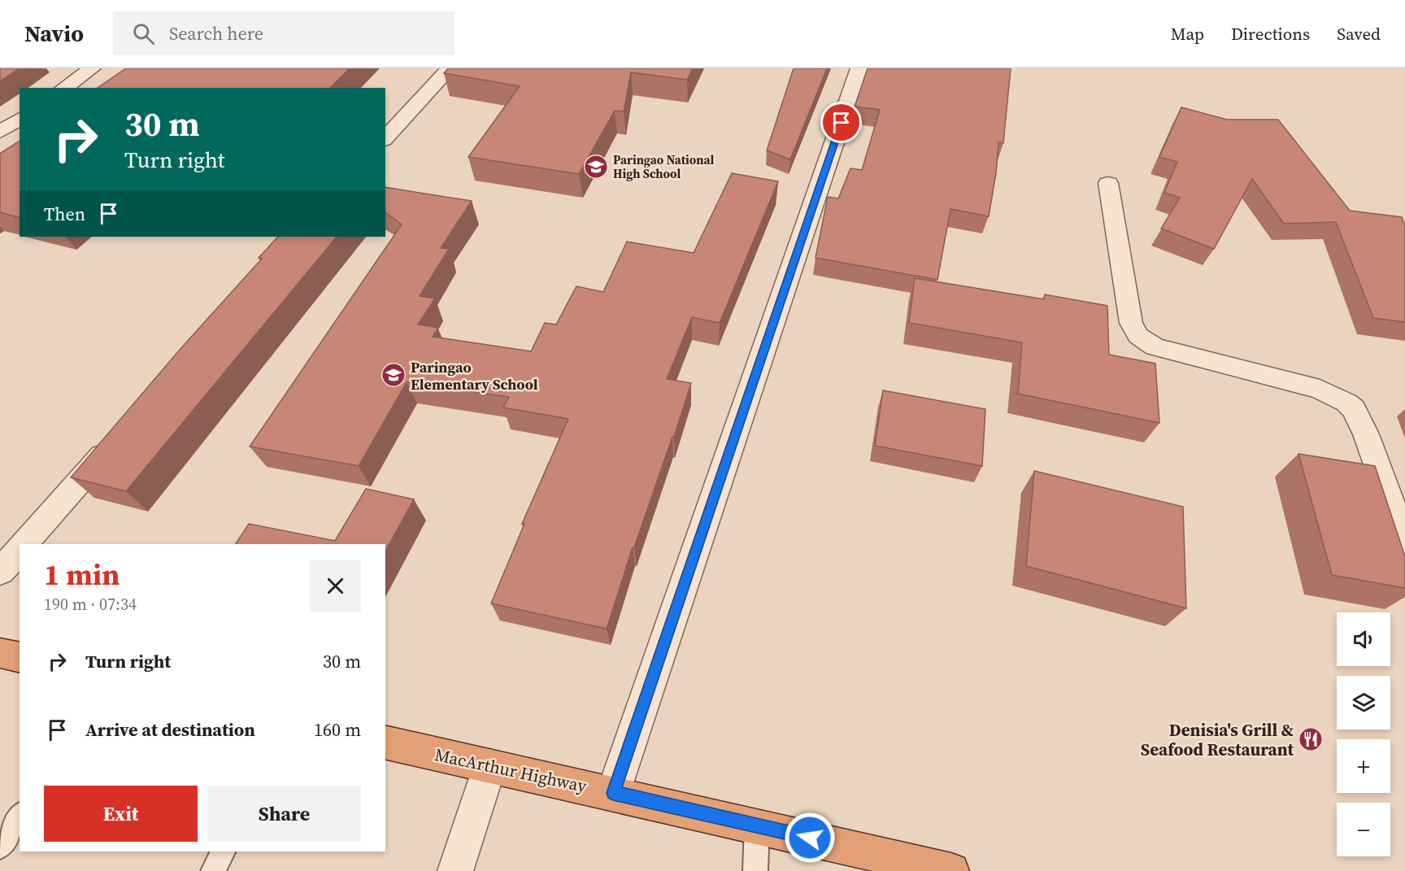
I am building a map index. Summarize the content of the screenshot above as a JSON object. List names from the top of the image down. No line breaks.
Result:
{"streets":{"highway":["MacArthur Highway"]},"places":{"school or university":["Paringao National High School","Paringao Elementary School"],"restaurant":["Denisia's Grill & Seafood Restaurant"]},"page":{"header":"Navio","search":"Search here","nav":["Map","Directions","Saved"],"turn":["30 m","Turn right"],"then":"Then","heading":["1 min","190 m · 07:34"],"map_buttons":["+","−"],"list":[{"name":"Turn right","value":"30 m"},{"name":"Arrive at destination","value":"160 m"}],"buttons":["Exit","Share"]}}
